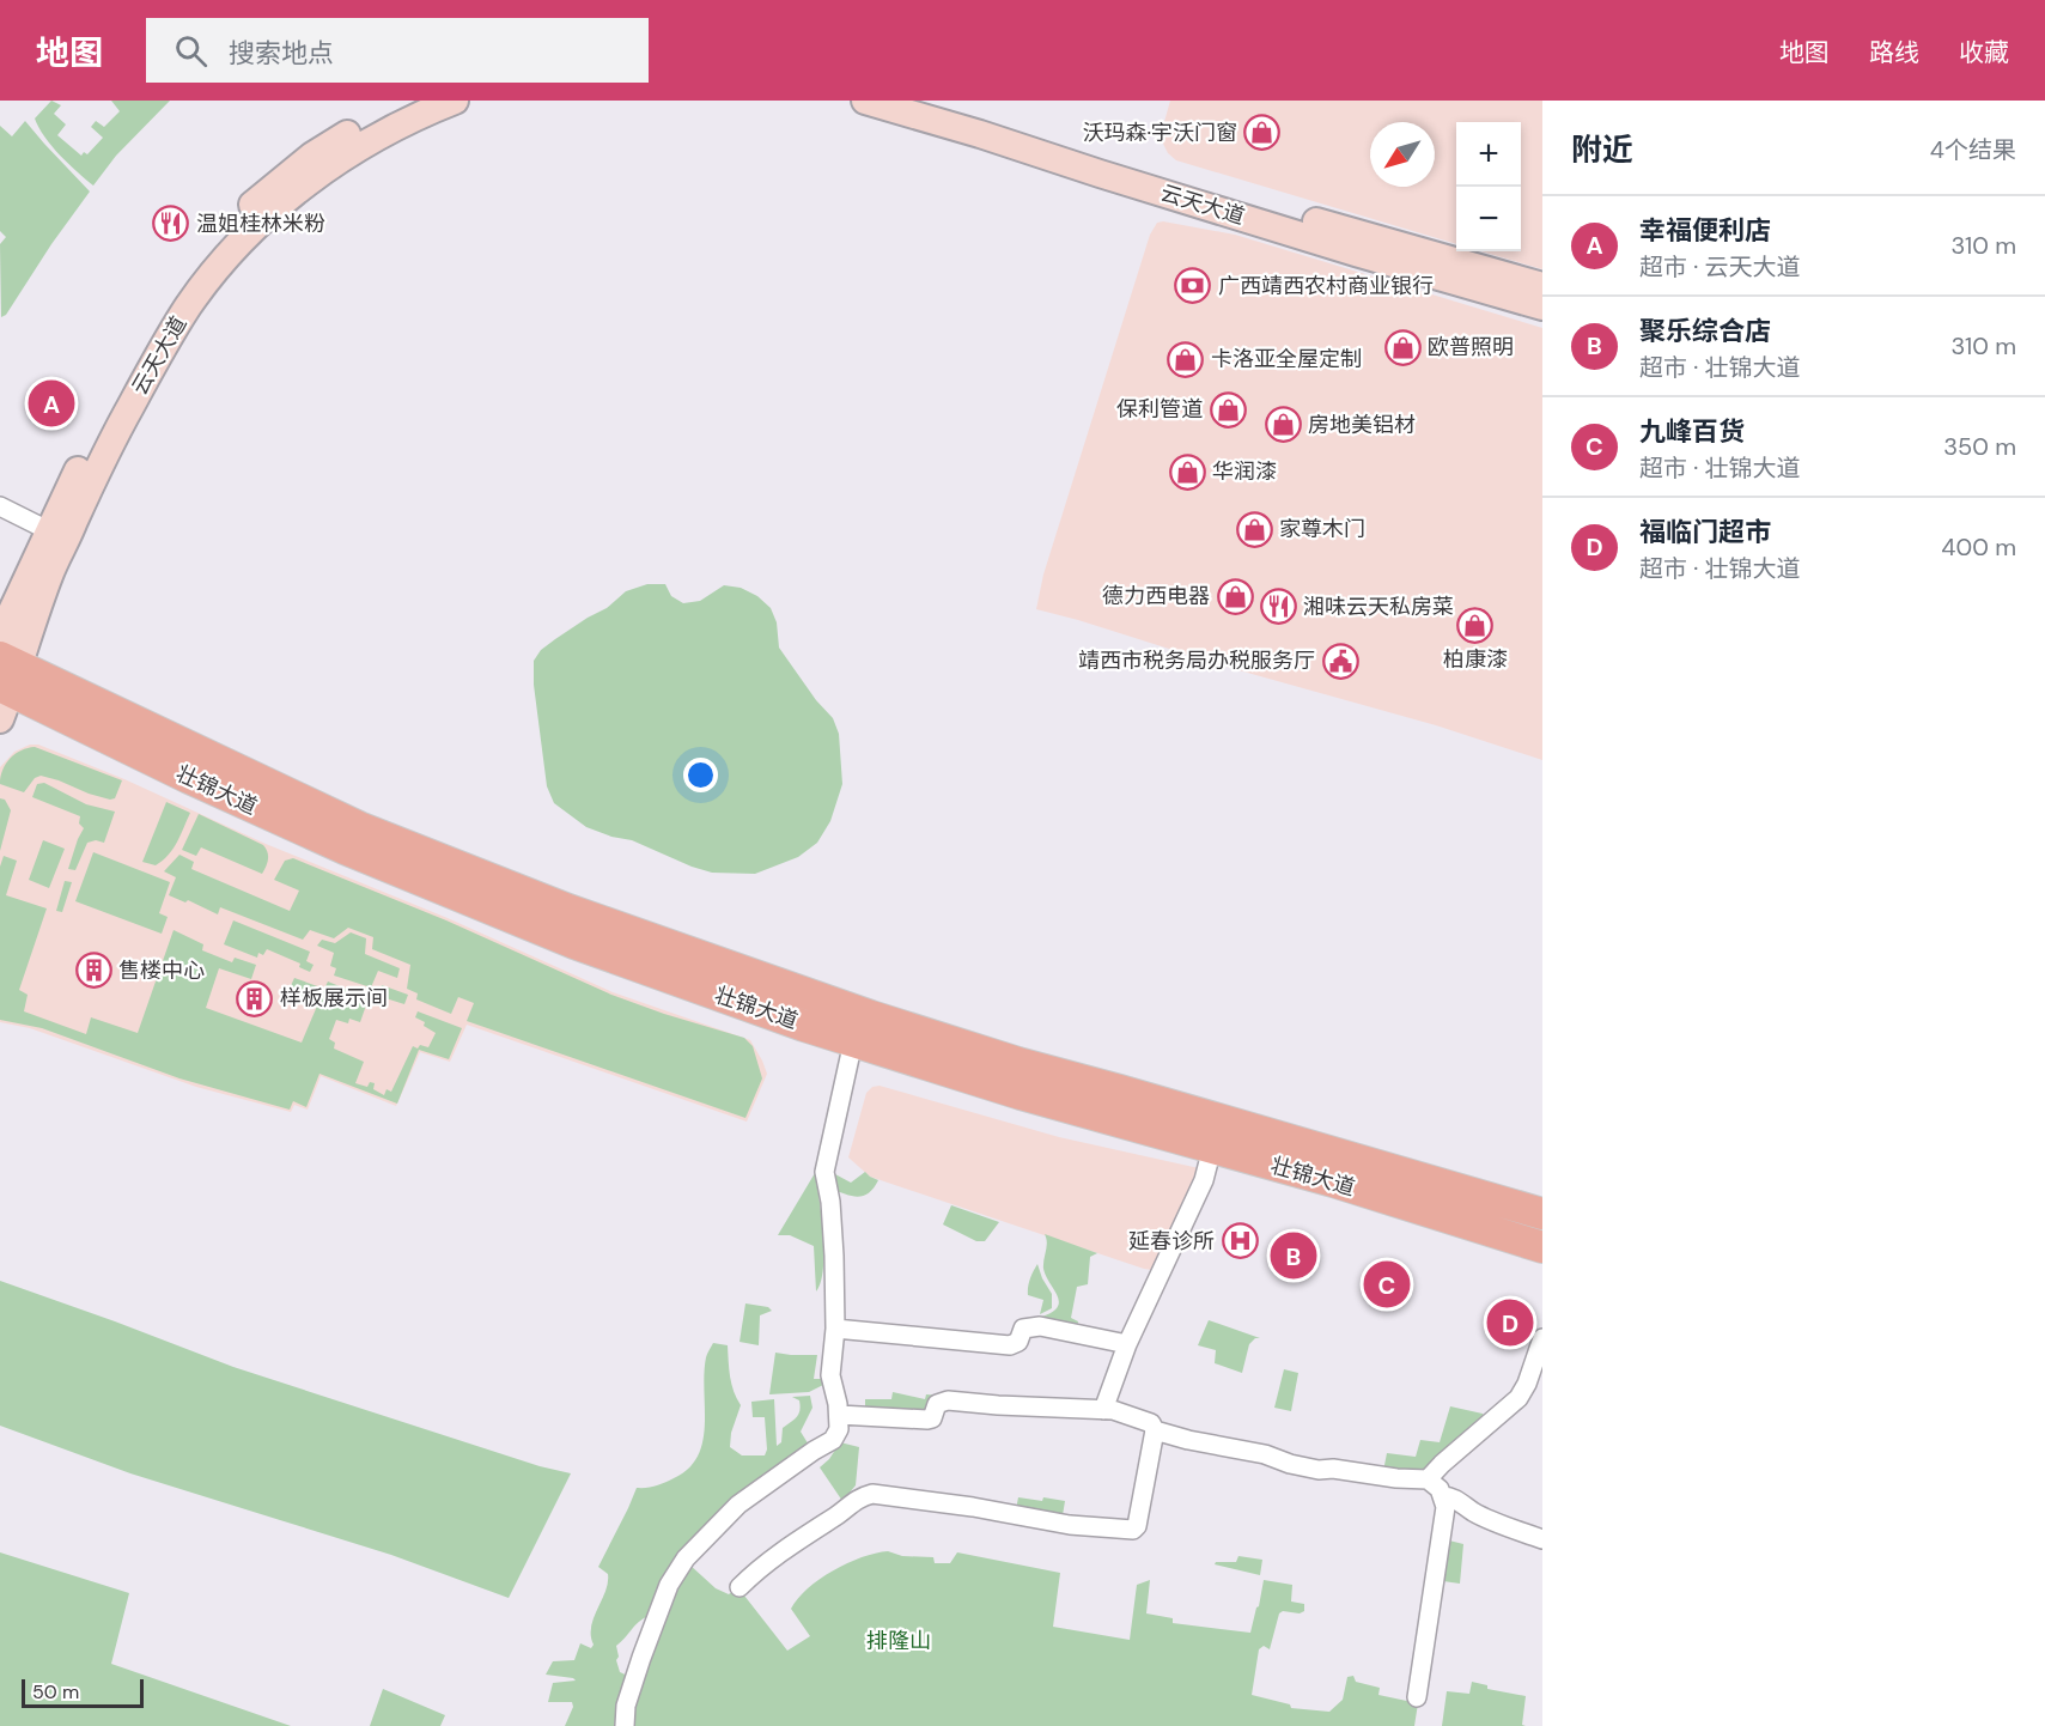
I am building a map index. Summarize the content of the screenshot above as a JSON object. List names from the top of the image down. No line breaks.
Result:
{"streets":{"main road":["云天大道","壮锦大道"]},"crossings":[["云天大道","壮锦大道"]],"parks":["排隆山"],"places":{"shop":["沃玛森·宇沃门窗","欧普照明","卡洛亚全屋定制","保利管道","房地美铝材","华润漆","家尊木门","德力西电器","柏康漆"],"restaurant":["温姐桂林米粉","湘味云天私房菜"],"bank":["广西靖西农村商业银行"],"public building":["靖西市税务局办税服务厅"],"building":["售楼中心","样板展示间"],"hospital":["延春诊所"]},"scale_bar":"50 m","north":"bottom left","page":{"header":"地图","search":"搜索地点","nav":["地图","路线","收藏"],"heading":["附近","4个结果"],"map_buttons":["+","−"],"list":[{"mark":"A","name":"幸福便利店","note":"超市 · 云天大道","value":"310 m"},{"mark":"B","name":"聚乐综合店","note":"超市 · 壮锦大道","value":"310 m"},{"mark":"C","name":"九峰百货","note":"超市 · 壮锦大道","value":"350 m"},{"mark":"D","name":"福临门超市","note":"超市 · 壮锦大道","value":"400 m"}],"pins":["A","B","C","D"],"scale":"50 m"}}
